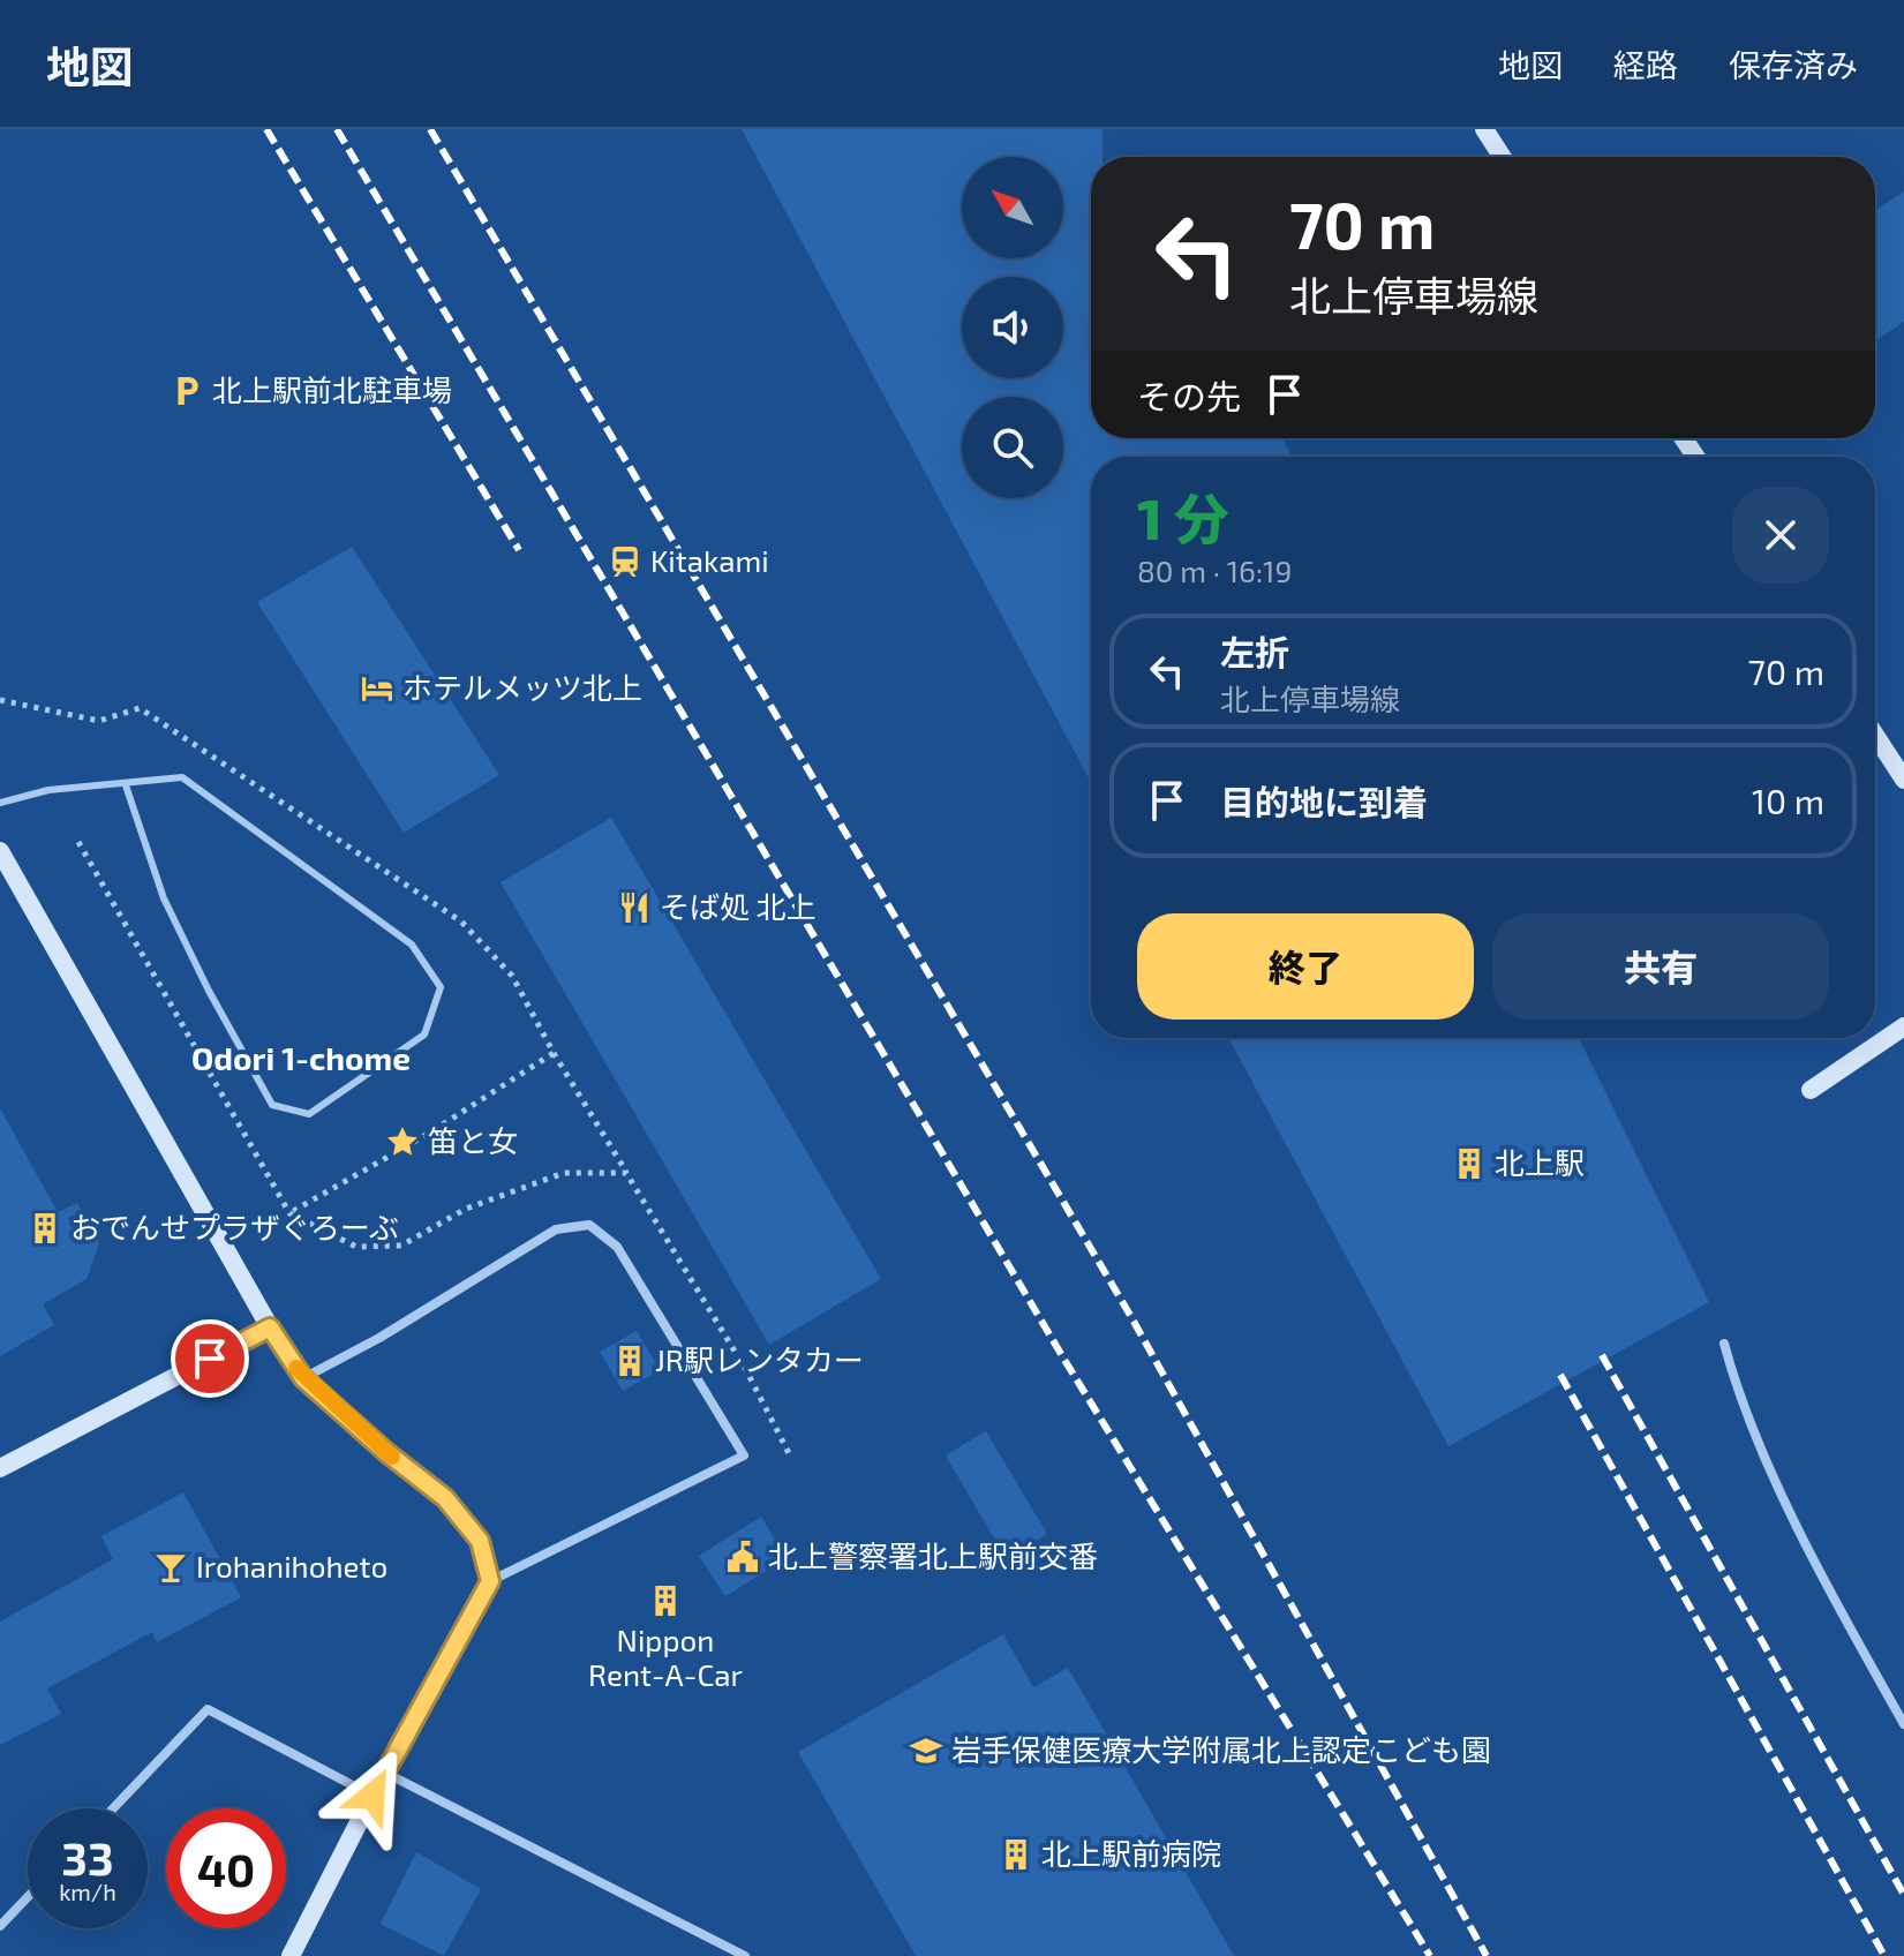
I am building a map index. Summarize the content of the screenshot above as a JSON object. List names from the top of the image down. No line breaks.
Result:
{"districts":["Odori 1-chome"],"places":{"parking":["北上駅前北駐車場"],"station":["Kitakami"],"hotel":["ホテルメッツ北上"],"restaurant":["そば処 北上"],"place":["笛と女"],"building":["北上駅","おでんせプラザぐろーぶ","JR駅レンタカー","Nippon Rent-A-Car","北上駅前病院"],"public building":["北上警察署北上駅前交番"],"bar":["Irohanihoheto"],"school or university":["岩手保健医療大学附属北上認定こども園"]},"north":"top left","page":{"header":"地図","nav":["地図","経路","保存済み"],"turn":["70 m","北上停車場線"],"then":"その先","heading":["1 分","80 m · 16:19"],"list":[{"name":"左折","note":"北上停車場線","value":"70 m"},{"name":"目的地に到着","value":"10 m"}],"buttons":["終了","共有"],"speed":"33 km/h","limit":"40"}}
